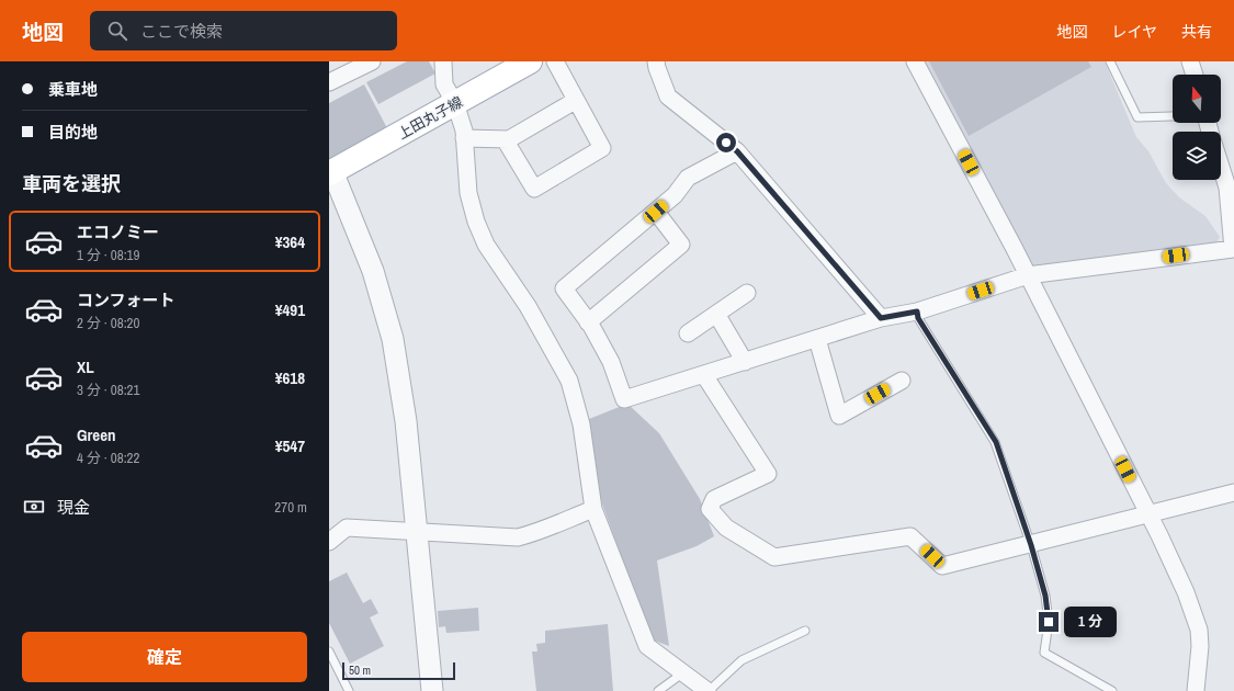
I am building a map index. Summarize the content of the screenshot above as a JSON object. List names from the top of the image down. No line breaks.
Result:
{"streets":{"main road":["上田丸子線"]},"scale_bar":"50 m","north":"top","page":{"header":"地図","search":"ここで検索","nav":["地図","レイヤ","共有"],"banner":["乗車地","目的地"],"heading":"車両を選択","list":[{"name":"エコノミー","note":"1 分 · 08:19","value":"¥364"},{"name":"コンフォート","note":"2 分 · 08:20","value":"¥491"},{"name":"XL","note":"3 分 · 08:21","value":"¥618"},{"name":"Green","note":"4 分 · 08:22","value":"¥547"}],"pay":["現金","270 m"],"bubble":"1 分","buttons":"確定","scale":"50 m"}}
